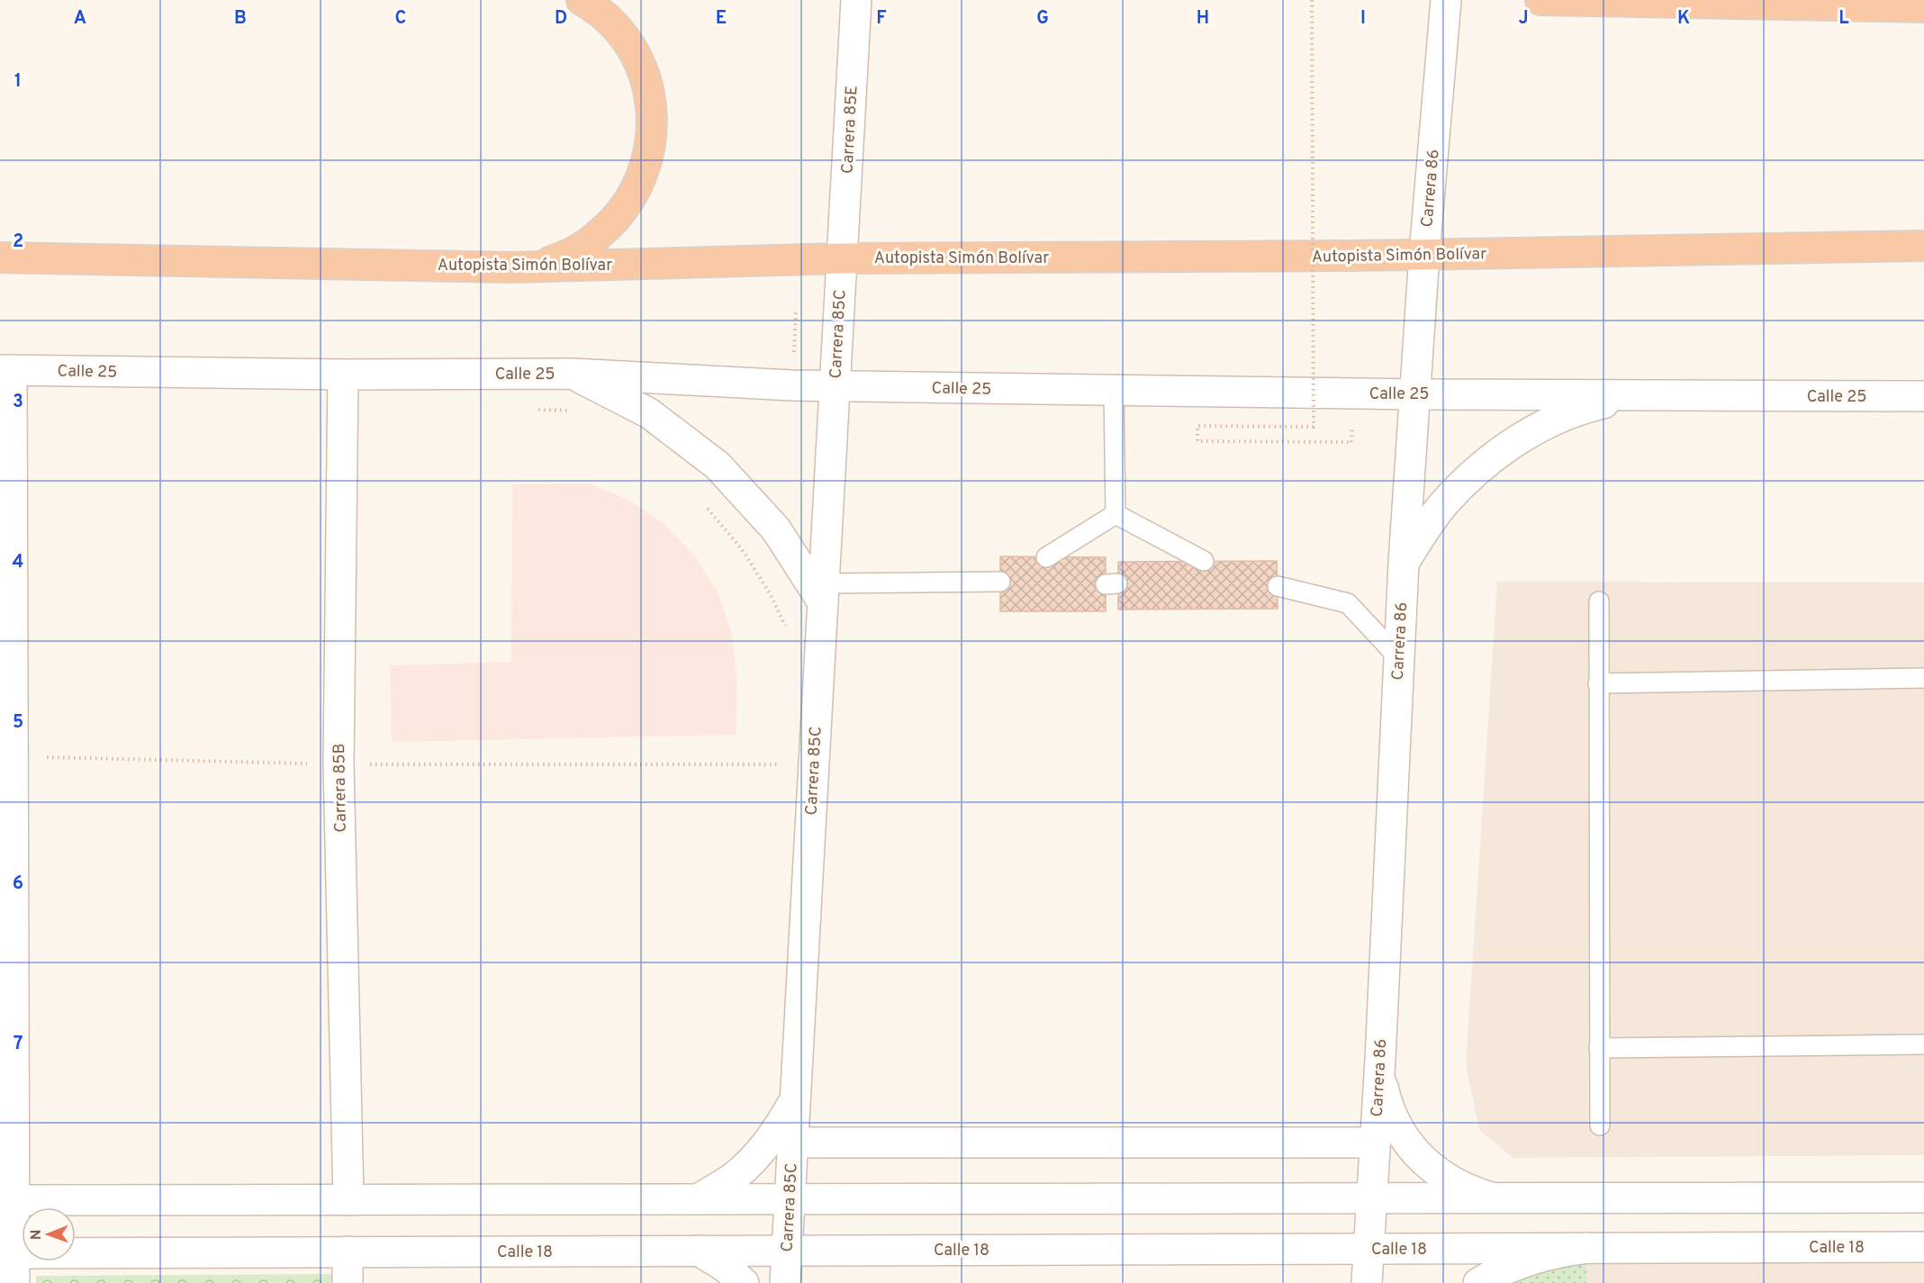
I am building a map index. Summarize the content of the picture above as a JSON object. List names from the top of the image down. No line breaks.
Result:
{"streets":{"highway":["Autopista Simón Bolívar"],"street":["Carrera 85E","Carrera 86","Carrera 85C","Calle 25","Carrera 85B","Calle 18"]},"crossings":[["Carrera 85E","Autopista Simón Bolívar"],["Carrera 85E","Carrera 85C"],["Carrera 86","Autopista Simón Bolívar"],["Carrera 86","Calle 25"],["Carrera 86","Calle 18"],["Autopista Simón Bolívar","Carrera 85C"],["Carrera 85C","Calle 25"],["Carrera 85C","Calle 18"],["Calle 25","Carrera 85B"]],"north":"left","grid":{"columns":["A","B","C","D","E","F","G","H","I","J","K","L"],"rows":["1","2","3","4","5","6","7"]}}
